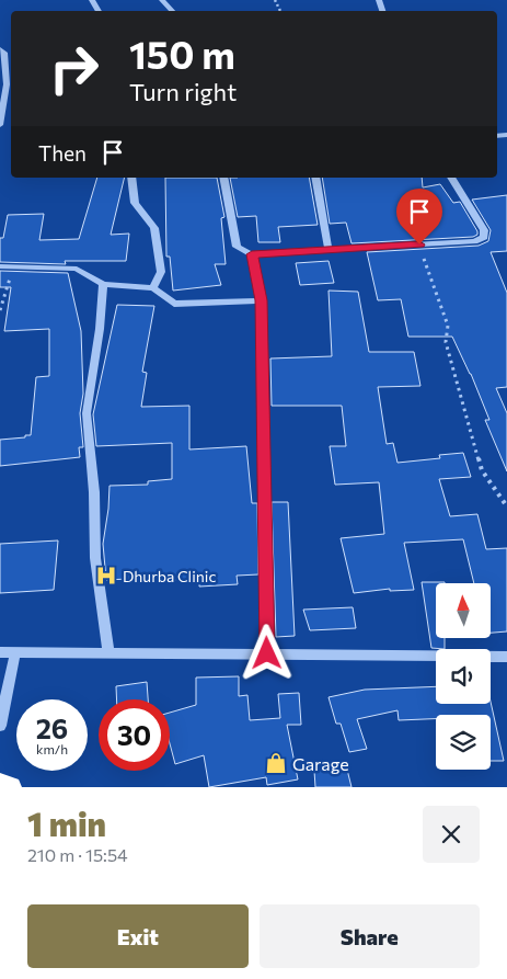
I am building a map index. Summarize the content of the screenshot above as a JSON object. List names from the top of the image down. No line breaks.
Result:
{"places":{"hospital":["Dhurba Clinic"],"shop":["Garage"]},"north":"top","page":{"turn":["150 m","Turn right"],"then":"Then","speed":"26 km/h","limit":"30","heading":["1 min","210 m · 15:54"],"buttons":["Exit","Share"]}}
